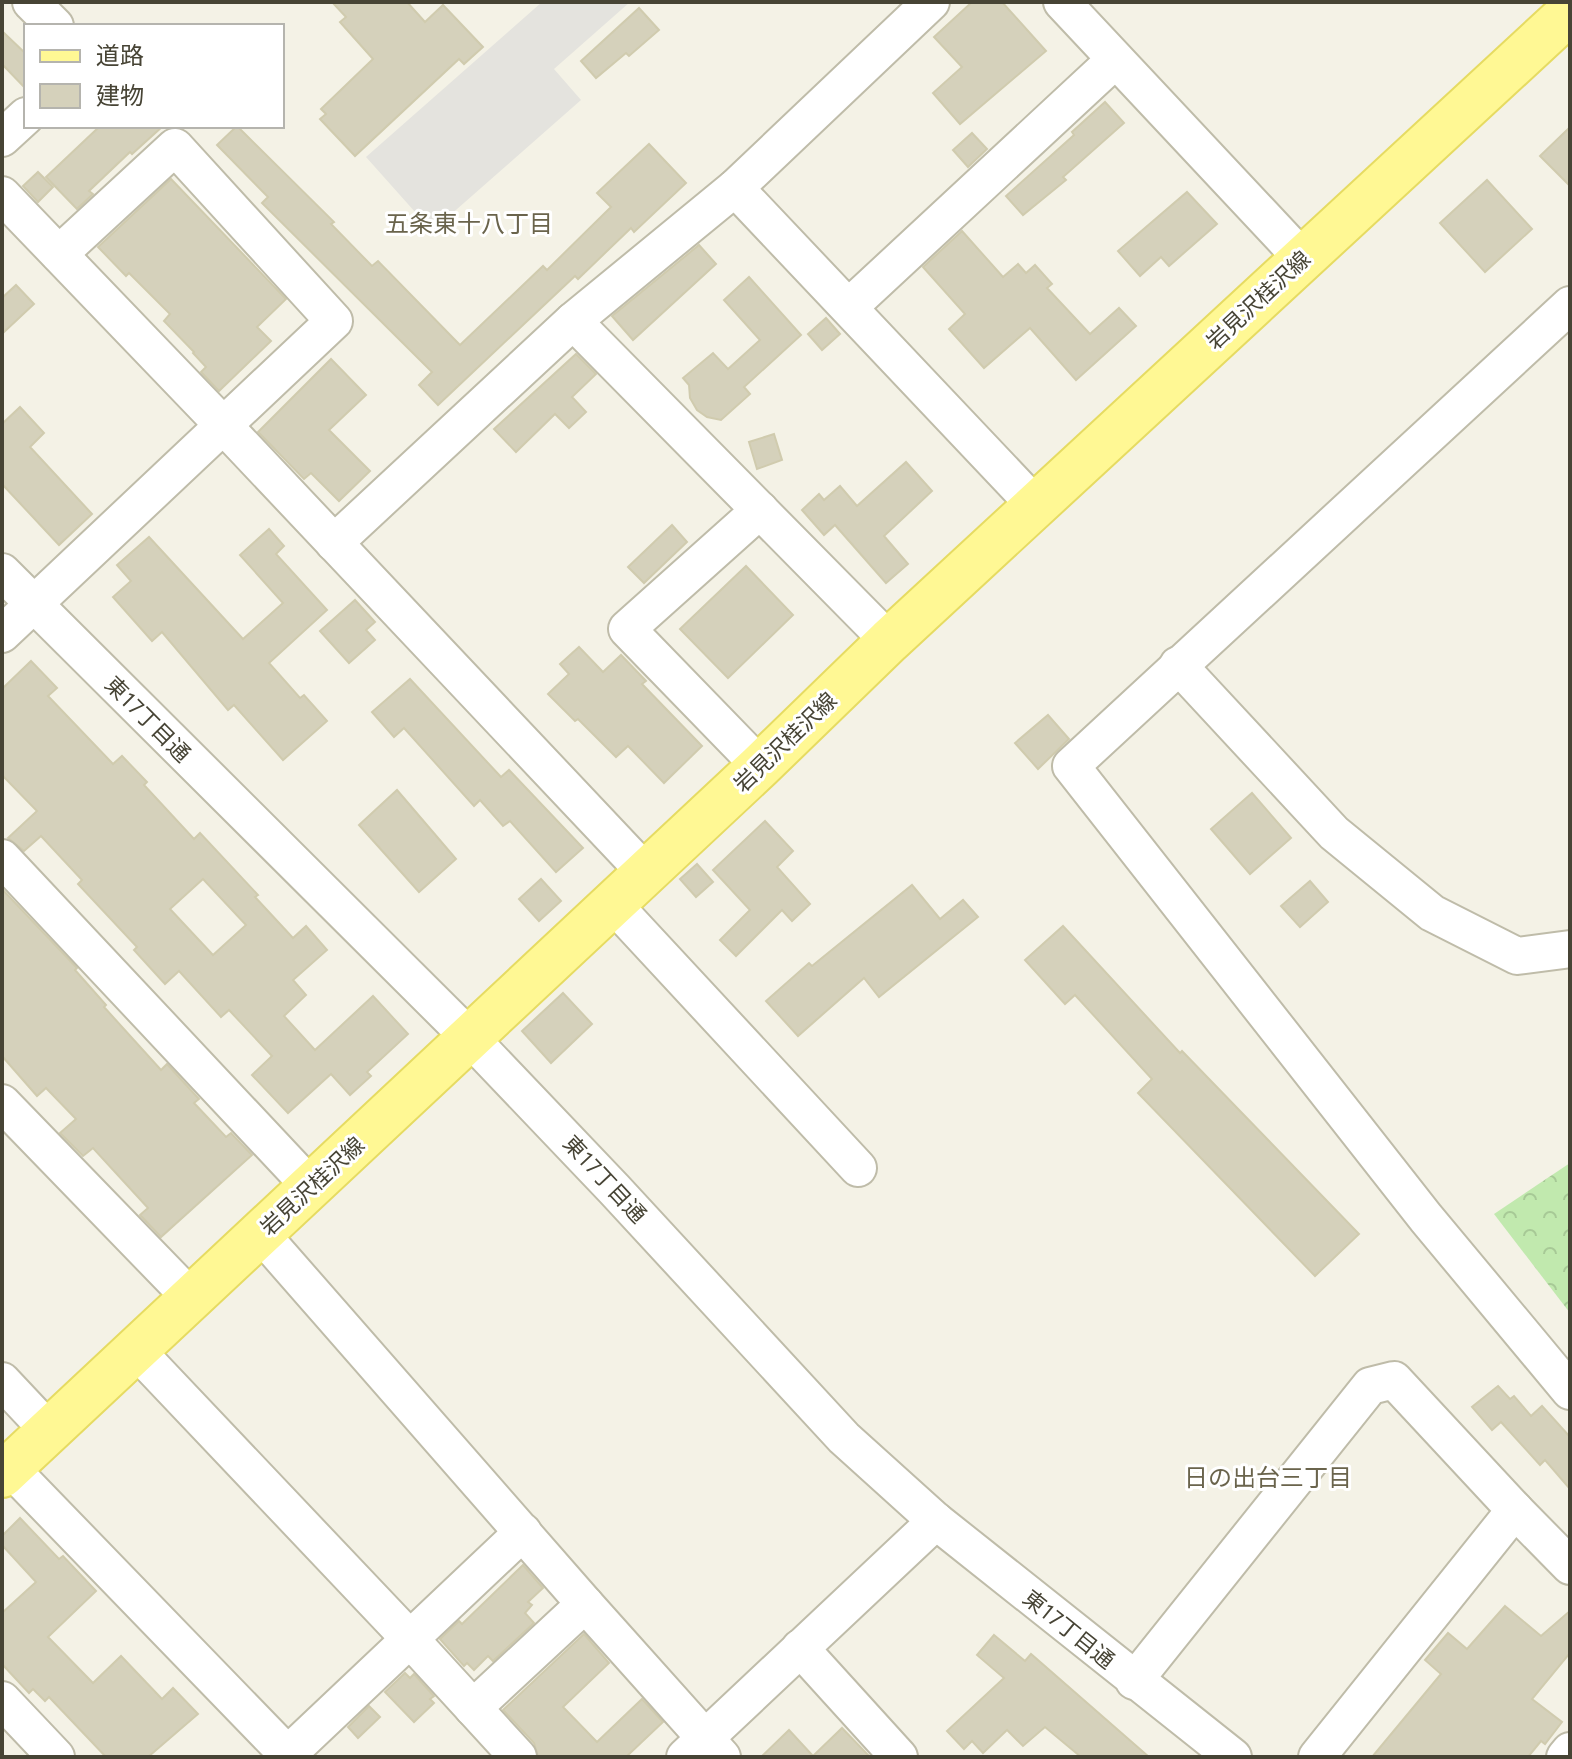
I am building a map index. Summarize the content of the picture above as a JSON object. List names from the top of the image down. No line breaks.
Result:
{"streets":{"main road":["岩見沢桂沢線"],"street":["東17丁目通"]},"crossings":[["岩見沢桂沢線","東17丁目通"]],"districts":["五条東十八丁目","日の出台三丁目"],"legend":["道路","建物"]}
